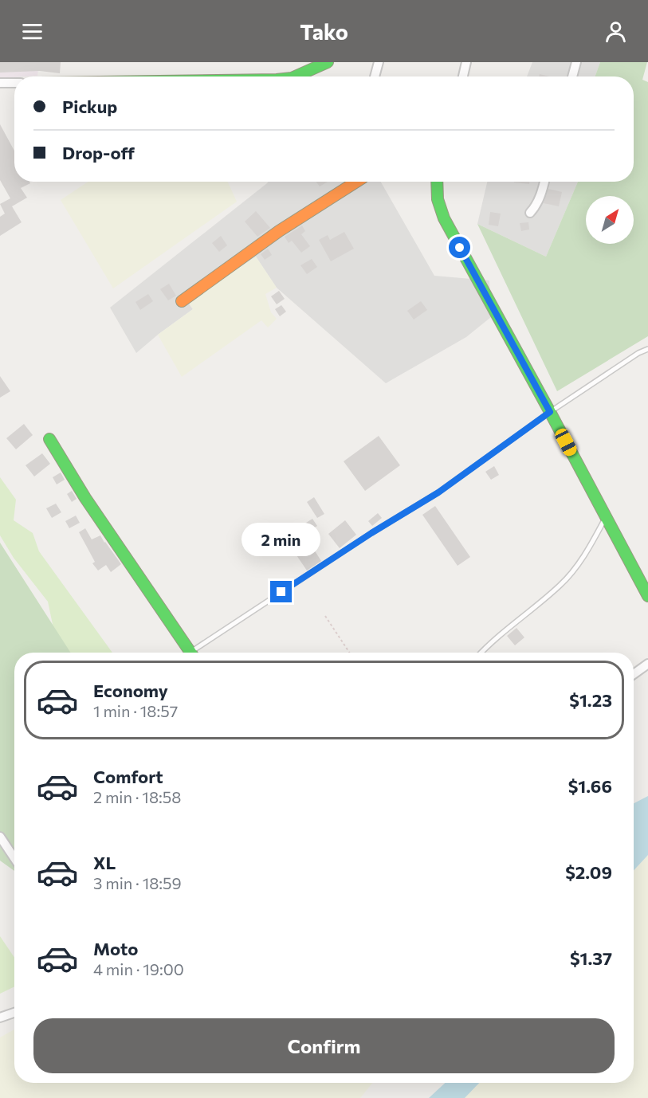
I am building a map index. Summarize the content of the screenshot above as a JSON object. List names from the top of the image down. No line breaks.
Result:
{"north":"top right","page":{"header":"Tako","banner":["Pickup","Drop-off"],"bubble":"2 min","list":[{"name":"Economy","note":"1 min · 18:57","value":"$1.23"},{"name":"Comfort","note":"2 min · 18:58","value":"$1.66"},{"name":"XL","note":"3 min · 18:59","value":"$2.09"},{"name":"Moto","note":"4 min · 19:00","value":"$1.37"}],"buttons":"Confirm"}}
